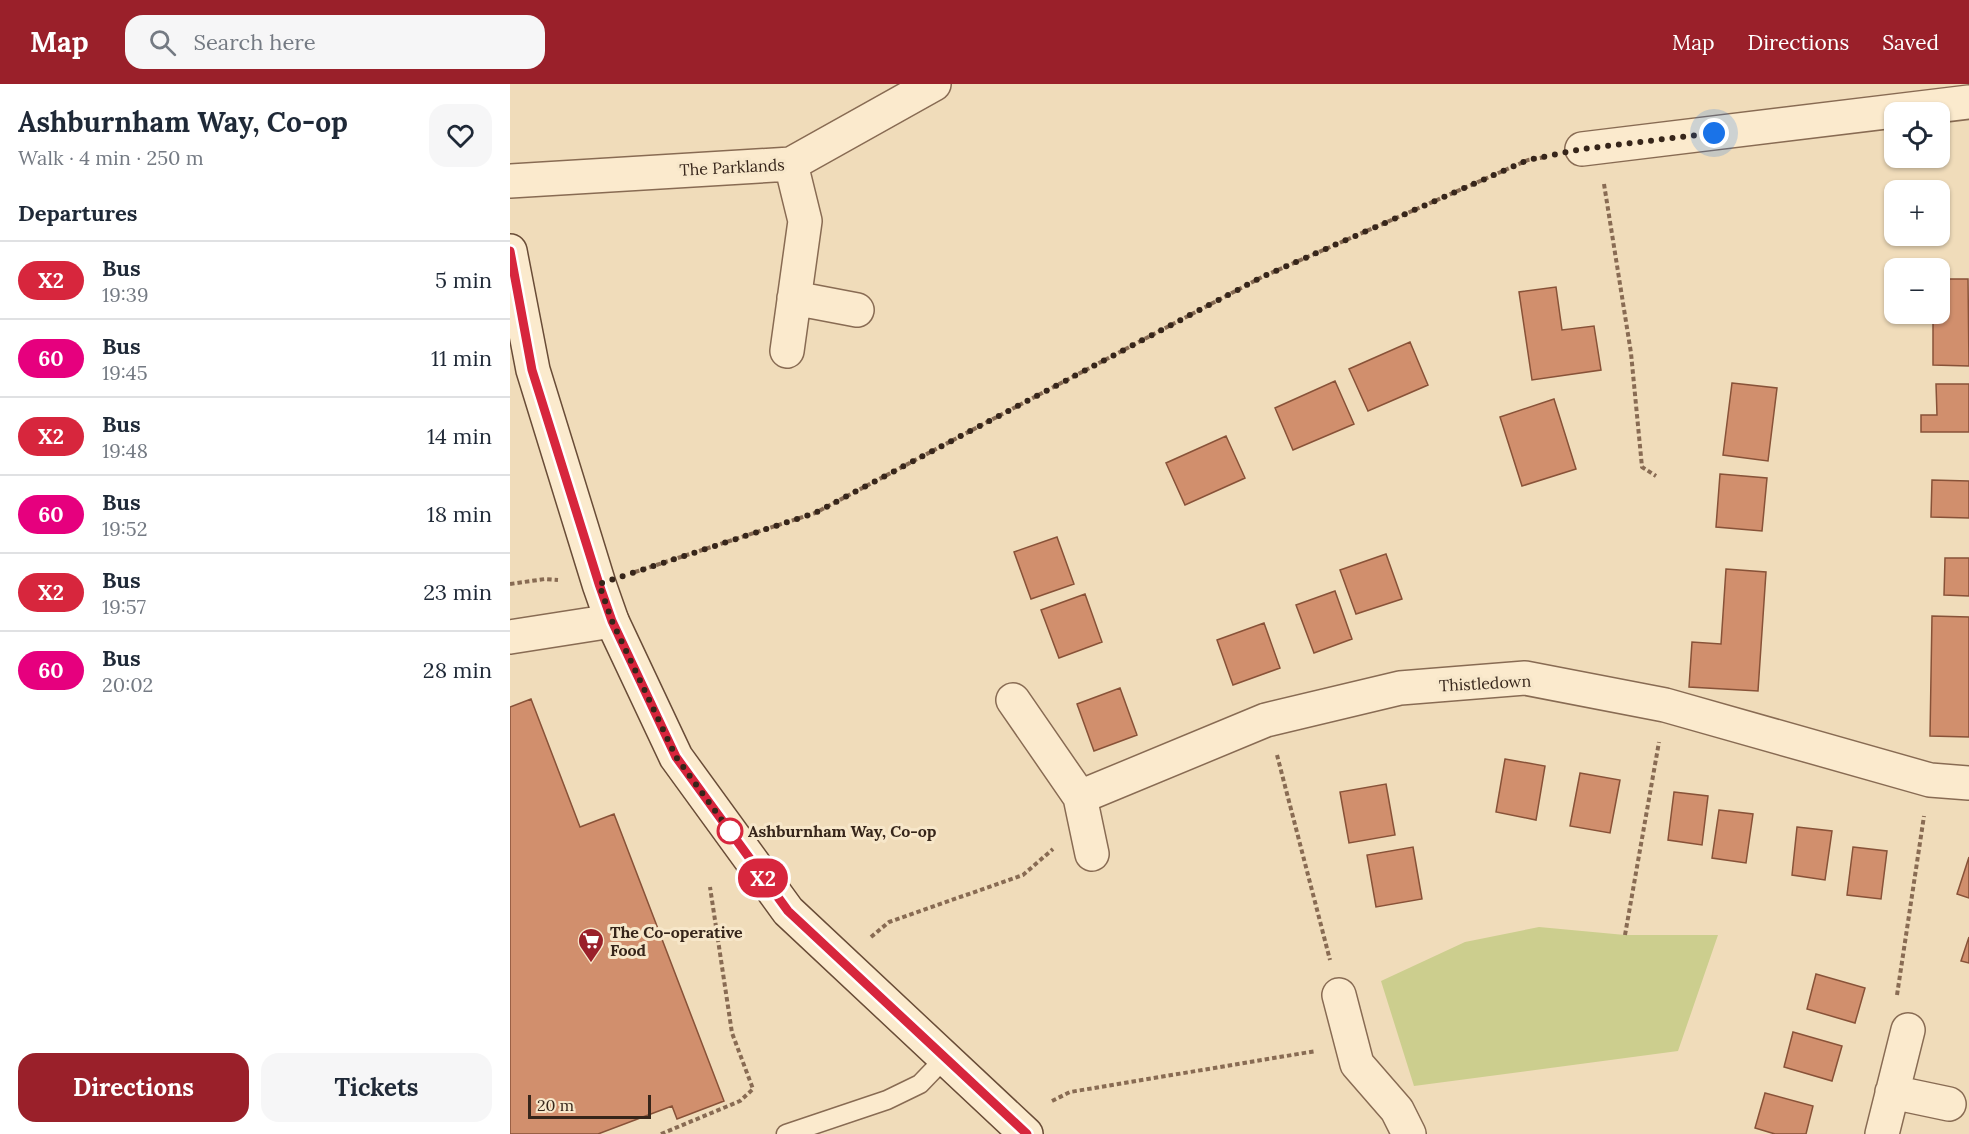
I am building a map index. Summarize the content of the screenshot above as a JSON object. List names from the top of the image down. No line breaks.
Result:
{"streets":{"street":["The Parklands","Thistledown"]},"places":{"other":["Ashburnham Way, Co-op"],"supermarket":["The Co-operative Food"]},"lines":["bus line X2"],"scale_bar":"20 m","page":{"header":"Map","search":"Search here","nav":["Map","Directions","Saved"],"heading":[["Ashburnham Way, Co-op","Walk · 4 min · 250 m"],"Departures"],"on_map":"X2","map_buttons":["+","−"],"list":[{"mark":"X2","name":"Bus","note":"19:39","value":"5 min"},{"mark":"60","name":"Bus","note":"19:45","value":"11 min"},{"mark":"X2","name":"Bus","note":"19:48","value":"14 min"},{"mark":"60","name":"Bus","note":"19:52","value":"18 min"},{"mark":"X2","name":"Bus","note":"19:57","value":"23 min"},{"mark":"60","name":"Bus","note":"20:02","value":"28 min"}],"buttons":["Directions","Tickets"],"scale":"20 m"}}
